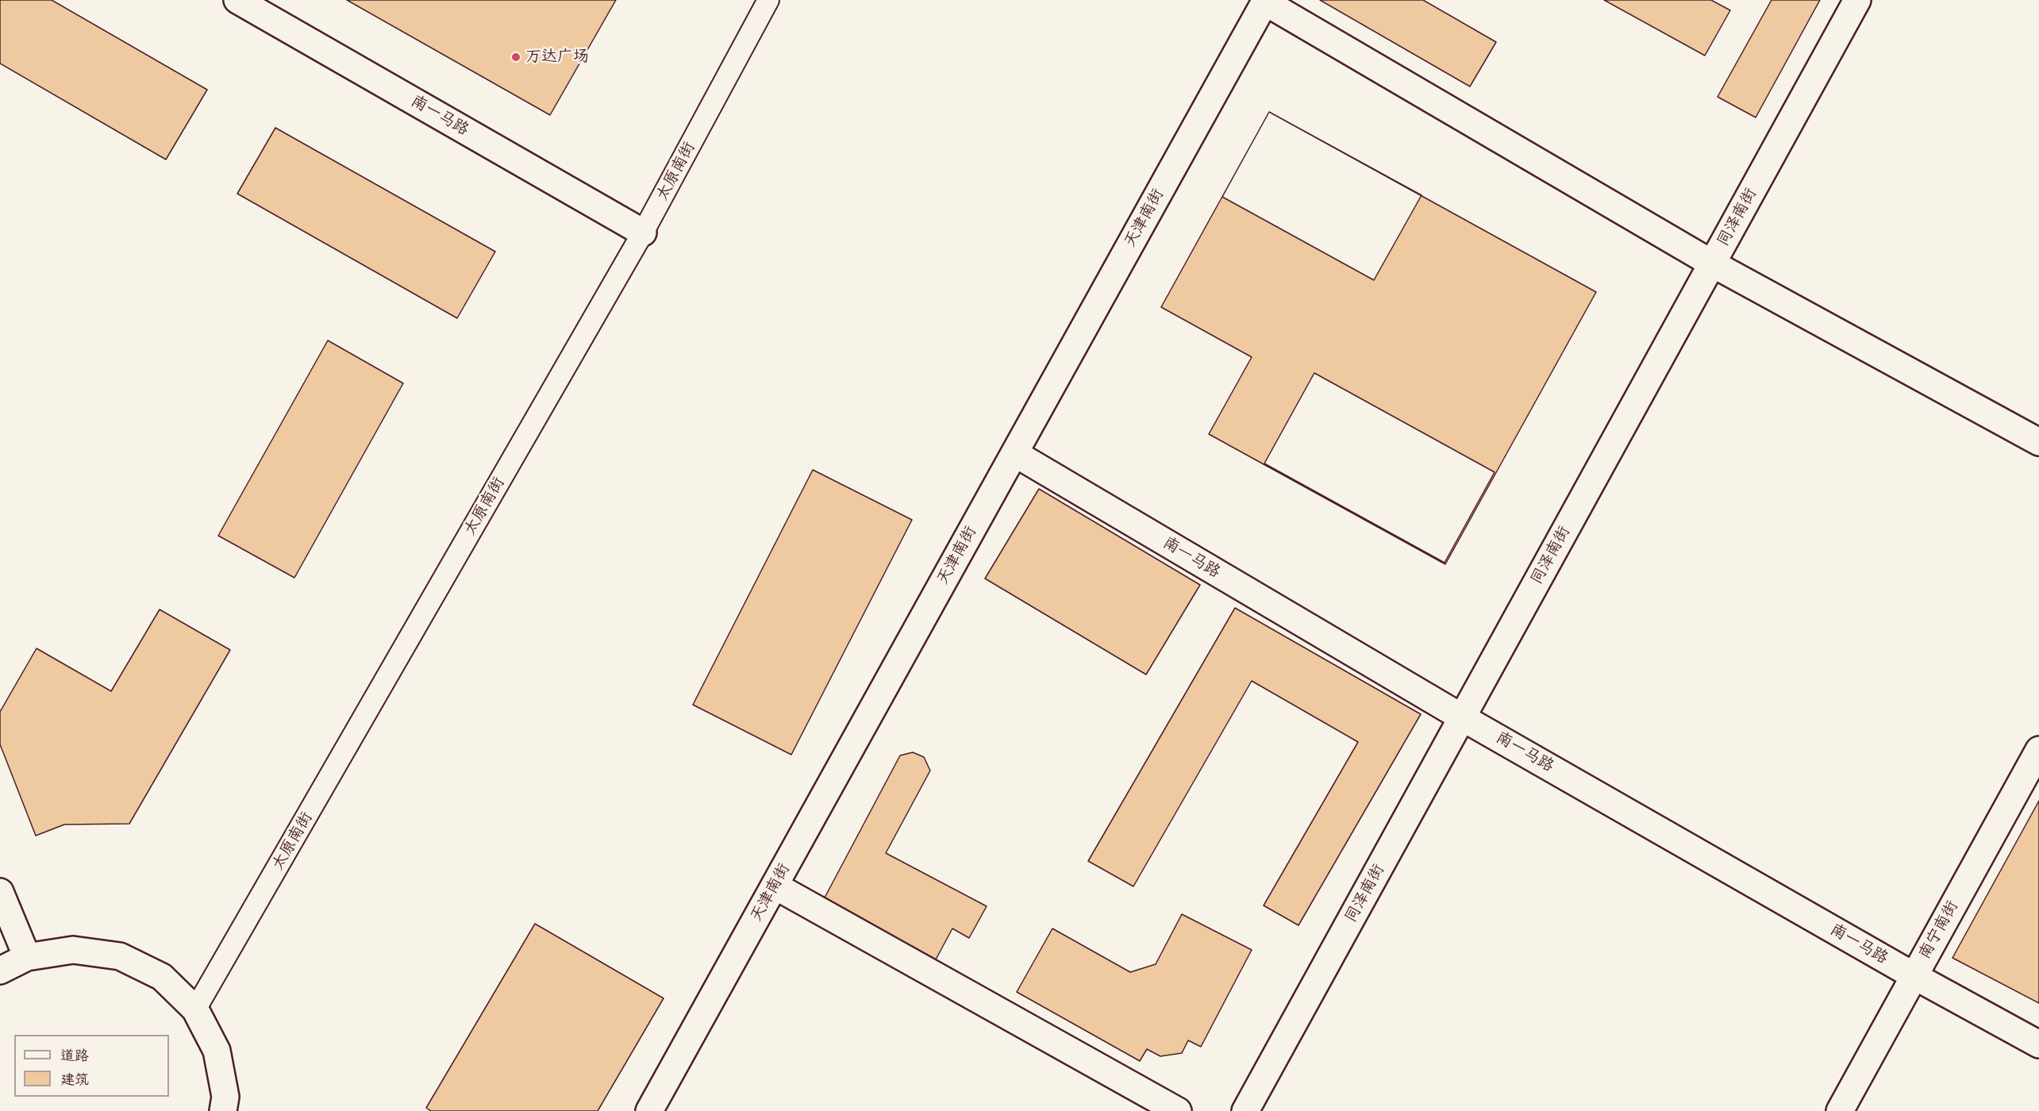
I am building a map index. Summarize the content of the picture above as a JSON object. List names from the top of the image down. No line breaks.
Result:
{"streets":{"street":["南一马路","太原南街","同泽南街","天津南街","南宁南街"]},"crossings":[["南一马路","太原南街"],["南一马路","同泽南街"],["南一马路","天津南街"],["南一马路","南宁南街"]],"places":["万达广场"],"legend":["道路","建筑"]}
